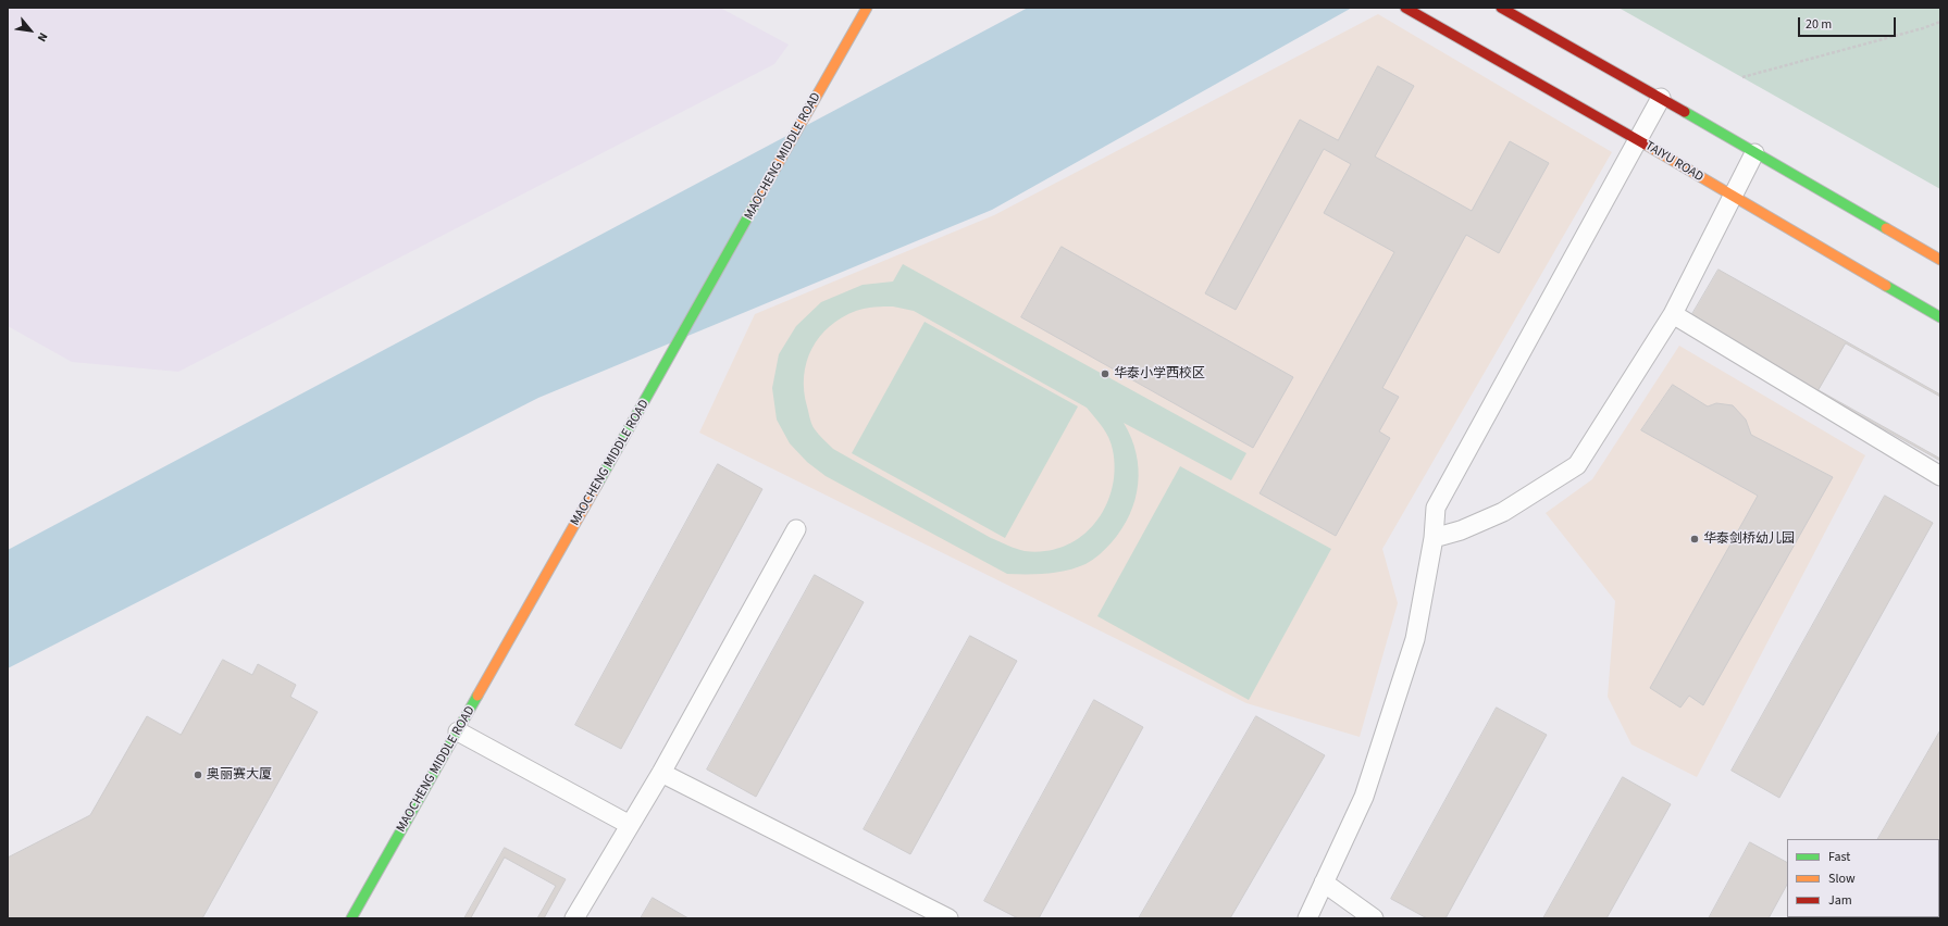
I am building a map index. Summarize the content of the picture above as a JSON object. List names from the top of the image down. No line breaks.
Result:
{"streets":{"main road":["MAOCHENG MIDDLE ROAD","TAIYU ROAD"]},"places":["华泰小学西校区","华泰剑桥幼儿园","奥丽赛大厦"],"legend":["Fast","Slow","Jam"],"scale_bar":"20 m","north":"bottom right"}
